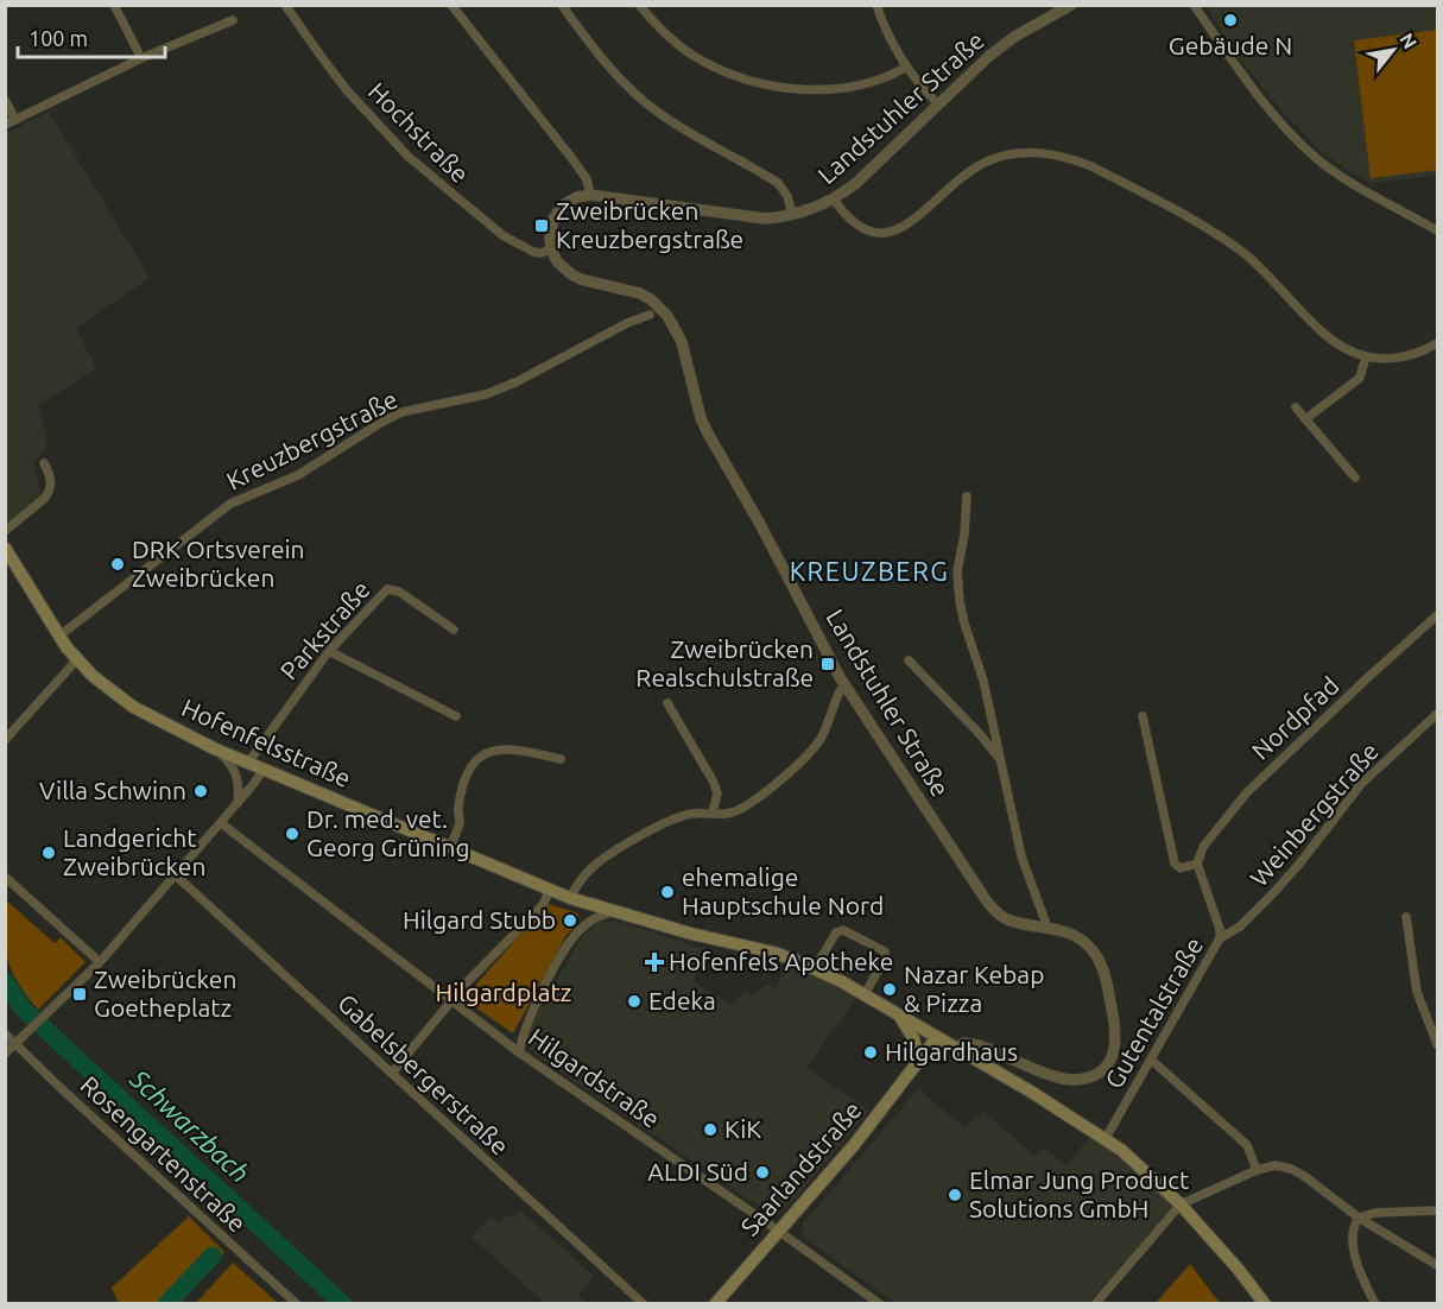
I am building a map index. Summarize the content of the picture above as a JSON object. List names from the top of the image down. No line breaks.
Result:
{"streets":{"main road":["Hofenfelsstraße","Saarlandstraße"],"street":["Landstuhler Straße","Hochstraße","Kreuzbergstraße","Parkstraße","Nordpfad","Weinbergstraße","Gutentalstraße","Gabelsbergerstraße","Hilgardstraße","Rosengartenstraße"]},"crossings":[["Landstuhler Straße","Hochstraße"],["Landstuhler Straße","Hofenfelsstraße"],["Kreuzbergstraße","Hofenfelsstraße"],["Parkstraße","Hofenfelsstraße"],["Nordpfad","Gutentalstraße"],["Hofenfelsstraße","Gutentalstraße"],["Hofenfelsstraße","Saarlandstraße"],["Weinbergstraße","Gutentalstraße"],["Hilgardstraße","Saarlandstraße"]],"districts":["KREUZBERG"],"water":["Schwarzbach"],"parks":["Hilgardplatz"],"places":{"other":["Gebäude N","DRK Ortsverein Zweibrücken","Villa Schwinn","Dr. med. vet. Georg Grüning","Landgericht Zweibrücken","ehemalige Hauptschule Nord","Hilgard Stubb","Nazar Kebap & Pizza","Edeka","Hilgardhaus","KiK","ALDI Süd","Elmar Jung Product Solutions GmbH"],"transit":["Zweibrücken Kreuzbergstraße","Zweibrücken Realschulstraße","Zweibrücken Goetheplatz"],"health":["Hofenfels Apotheke"]},"scale_bar":"100 m","north":"top right"}
